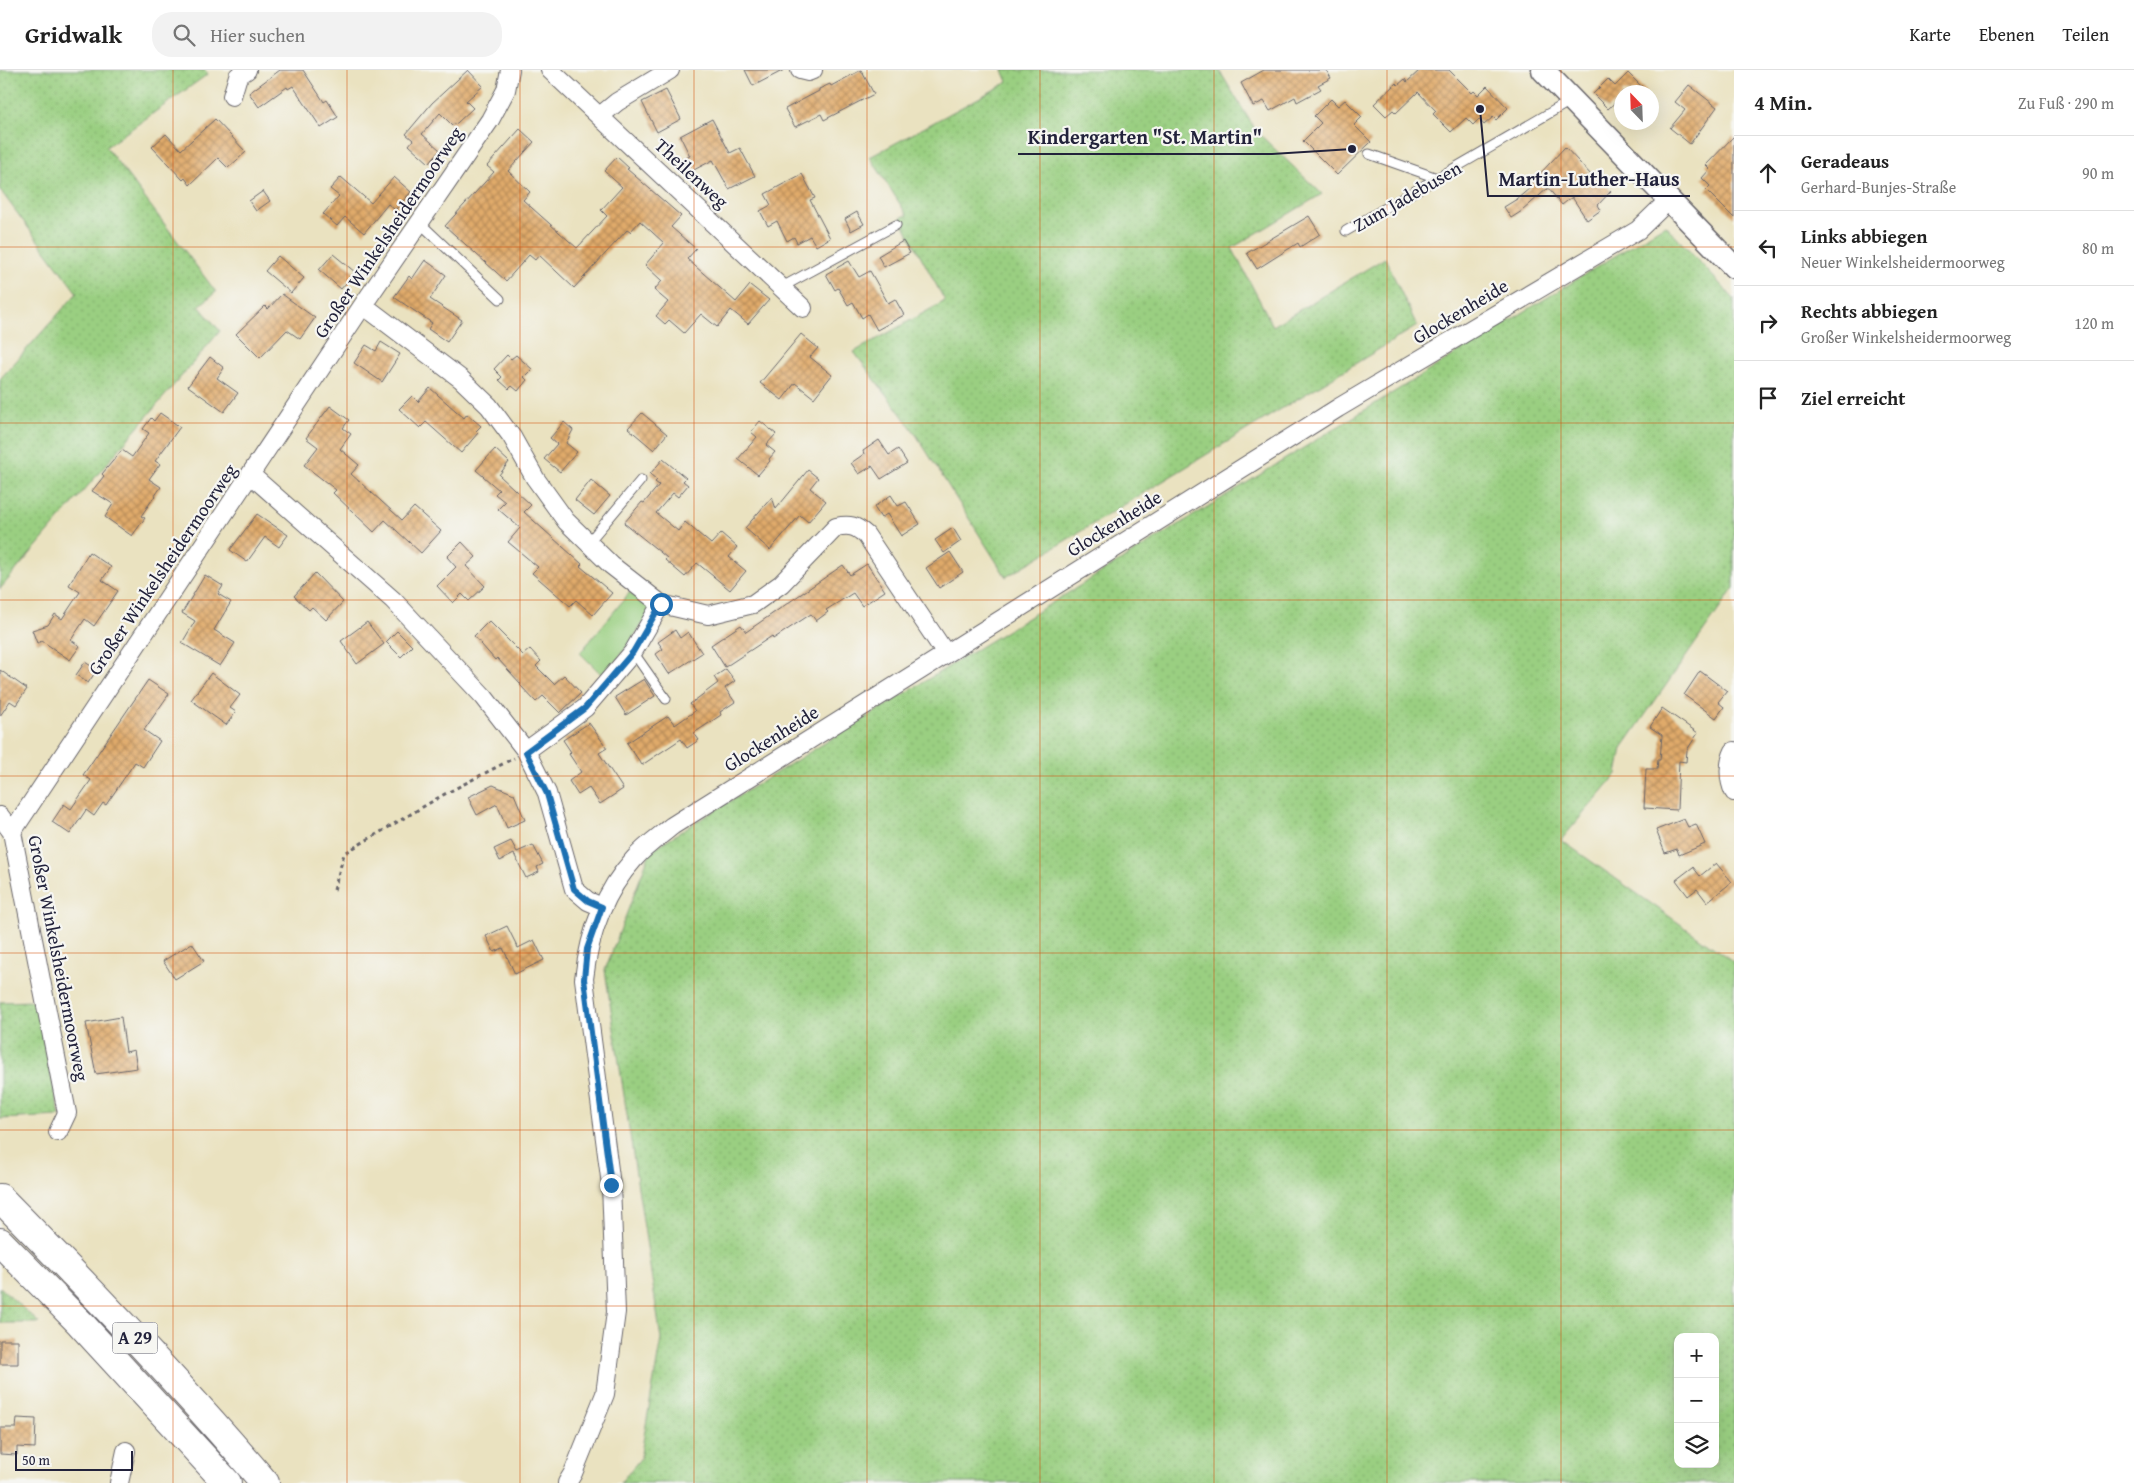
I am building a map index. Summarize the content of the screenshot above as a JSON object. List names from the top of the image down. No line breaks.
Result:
{"streets":{"highway":["A 29"],"street":["Theilenweg","Großer Winkelsheidermoorweg","Glockenheide"],"lane":["Zum Jadebusen"]},"places":["Martin-Luther-Haus","Kindergarten \"St. Martin\""],"scale_bar":"50 m","north":"top left","page":{"header":"Gridwalk","search":"Hier suchen","nav":["Karte","Ebenen","Teilen"],"heading":["4 Min.","Zu Fuß · 290 m"],"list":[["Geradeaus","Gerhard-Bunjes-Straße","90 m"],["Links abbiegen","Neuer Winkelsheidermoorweg","80 m"],["Rechts abbiegen","Großer Winkelsheidermoorweg","120 m"],"Ziel erreicht"],"map_buttons":["+","−"],"scale":"50 m"}}
